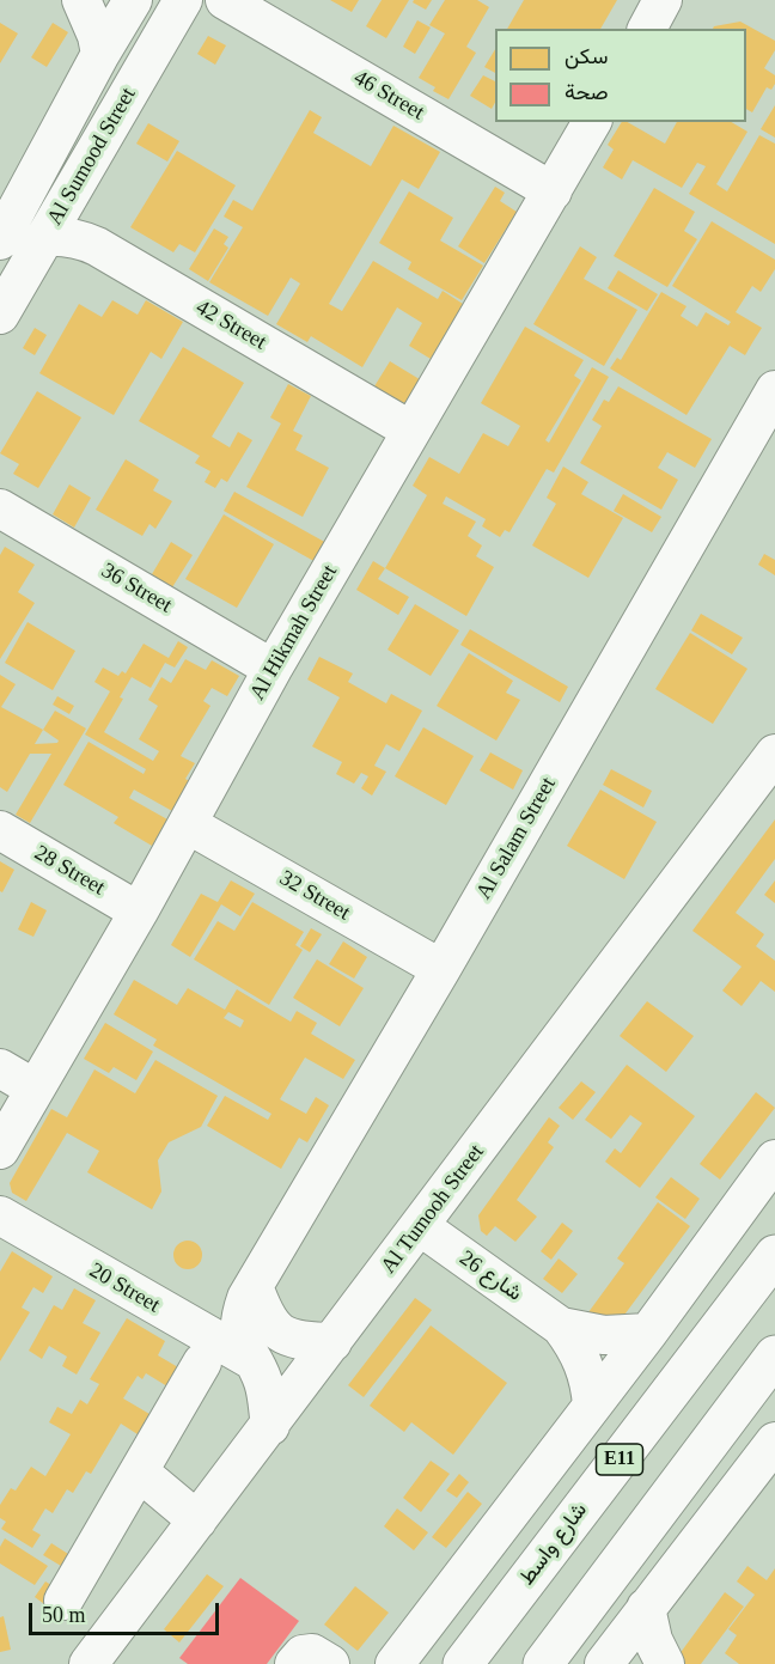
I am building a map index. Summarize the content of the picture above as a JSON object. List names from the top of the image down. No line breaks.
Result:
{"streets":{"highway":["E11","شارع واسط"],"street":["46 Street","Al Sumood Street","42 Street","36 Street","Al Hikmah Street","Al Salam Street","28 Street","32 Street","Al Tumooh Street","شارع 26","20 Street"]},"crossings":[["46 Street","Al Hikmah Street"],["Al Sumood Street","42 Street"],["42 Street","Al Hikmah Street"],["36 Street","Al Hikmah Street"],["Al Hikmah Street","28 Street"],["Al Hikmah Street","32 Street"],["Al Salam Street","32 Street"],["Al Salam Street","Al Tumooh Street"],["Al Salam Street","20 Street"],["Al Tumooh Street","شارع 26"]],"legend":["سكن","صحة"],"scale_bar":"50 m"}
